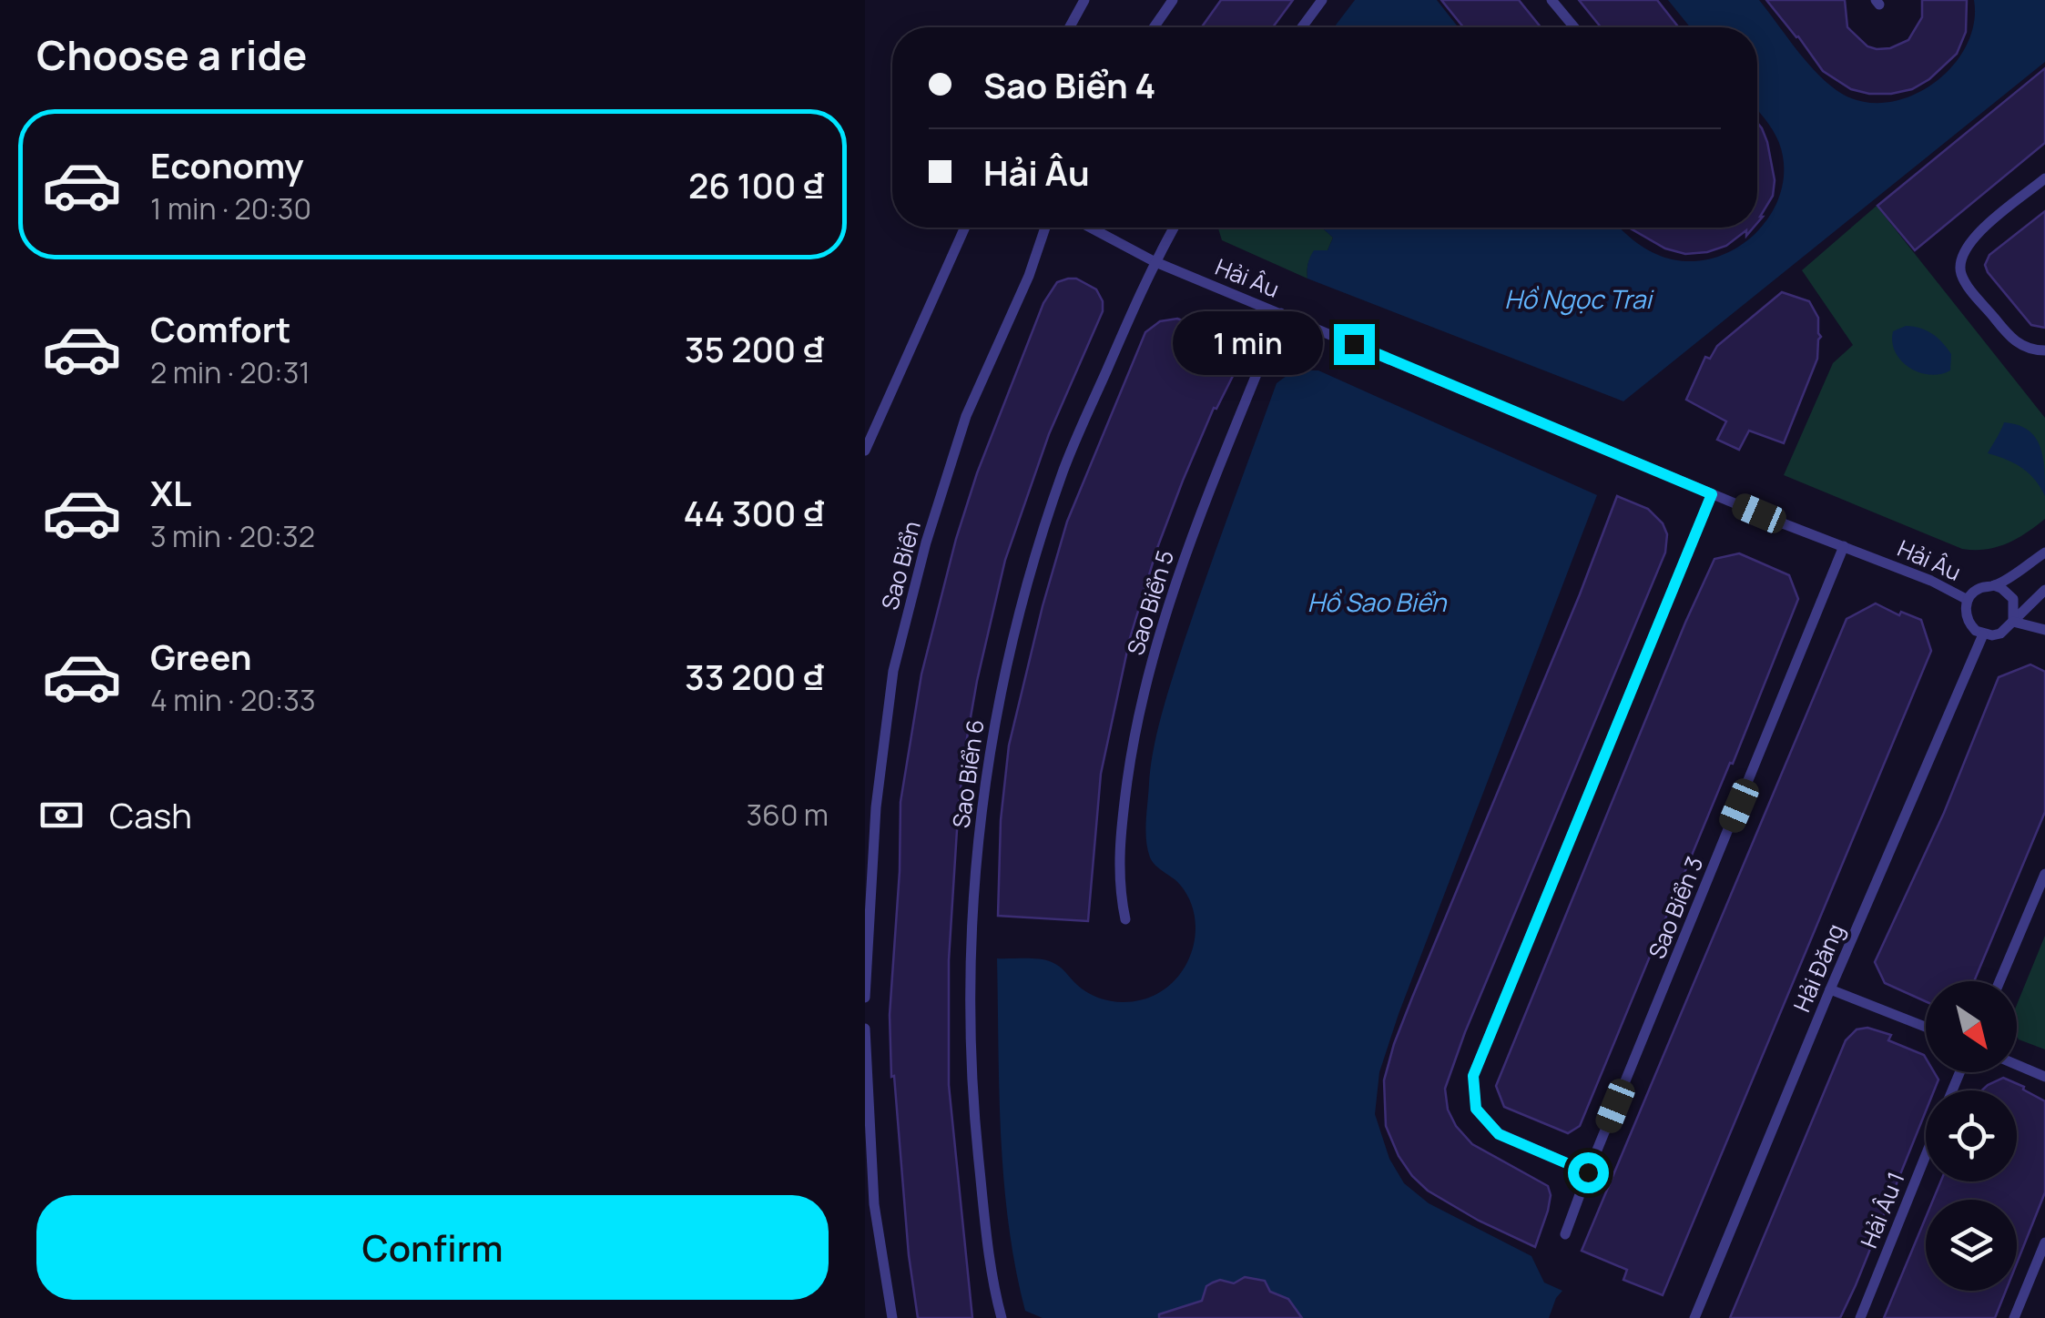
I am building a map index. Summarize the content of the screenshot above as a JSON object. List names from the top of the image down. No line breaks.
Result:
{"streets":{"lane":["Hải Âu","Sao Biển","Sao Biển 5","Sao Biển 6","Sao Biển 3","Hải Đăng","Hải Âu 1"]},"crossings":[["Hải Âu","Sao Biển 5"],["Hải Âu","Sao Biển 6"],["Hải Âu","Sao Biển 3"],["Hải Âu","Hải Đăng"]],"water":["Hồ Ngọc Trai","Hồ Sao Biển"],"north":"bottom right","page":{"heading":"Choose a ride","banner":["Sao Biển 4","Hải Âu"],"list":[{"name":"Economy","note":"1 min · 20:30","value":"26 100 ₫"},{"name":"Comfort","note":"2 min · 20:31","value":"35 200 ₫"},{"name":"XL","note":"3 min · 20:32","value":"44 300 ₫"},{"name":"Green","note":"4 min · 20:33","value":"33 200 ₫"}],"bubble":"1 min","pay":["Cash","360 m"],"buttons":"Confirm"}}
